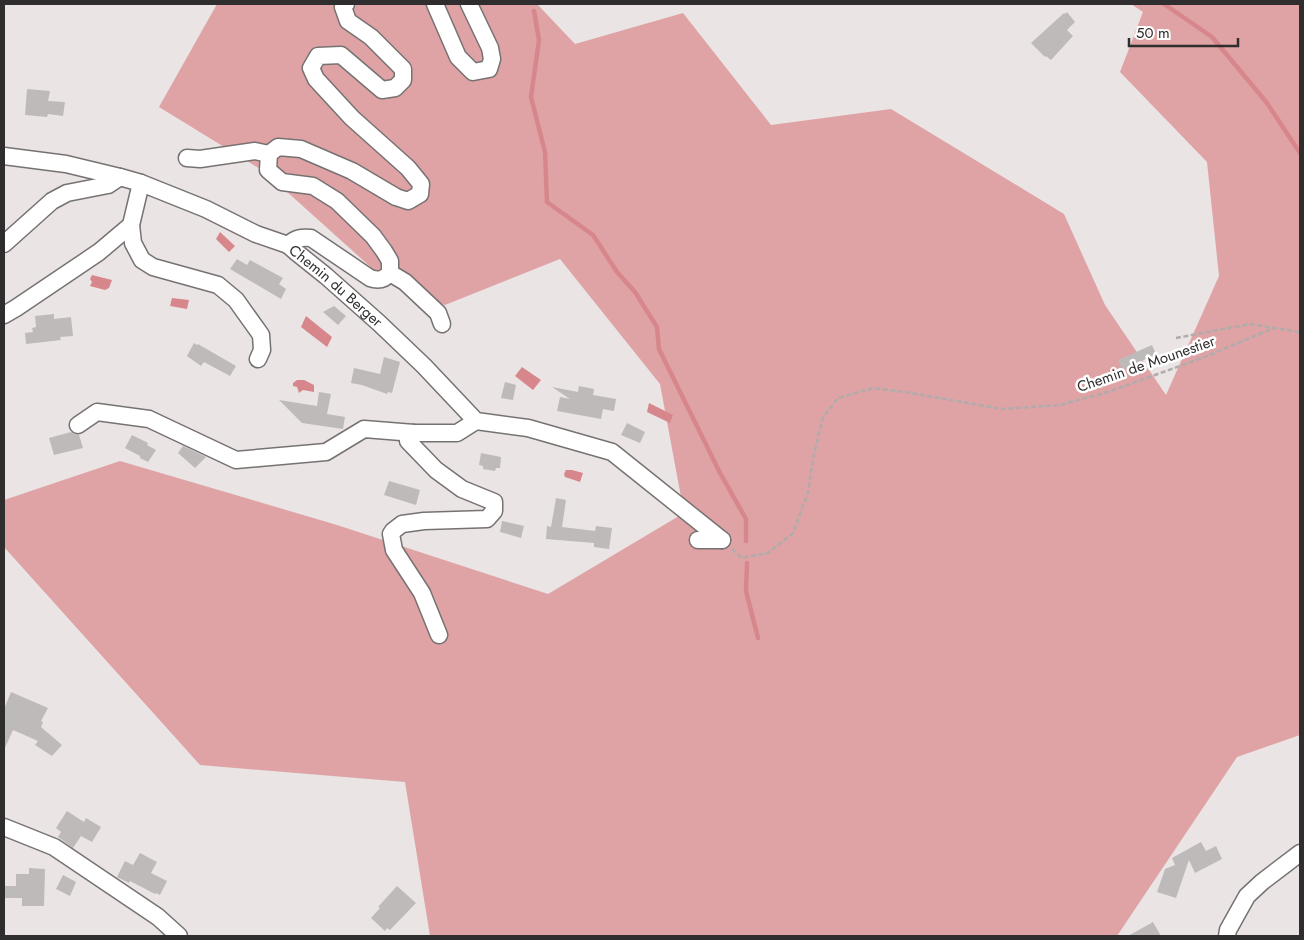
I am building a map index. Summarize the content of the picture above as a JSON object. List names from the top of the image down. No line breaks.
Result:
{"streets":{"street":["Chemin du Berger"],"path":["Chemin de Mounestier"]},"scale_bar":"50 m"}
